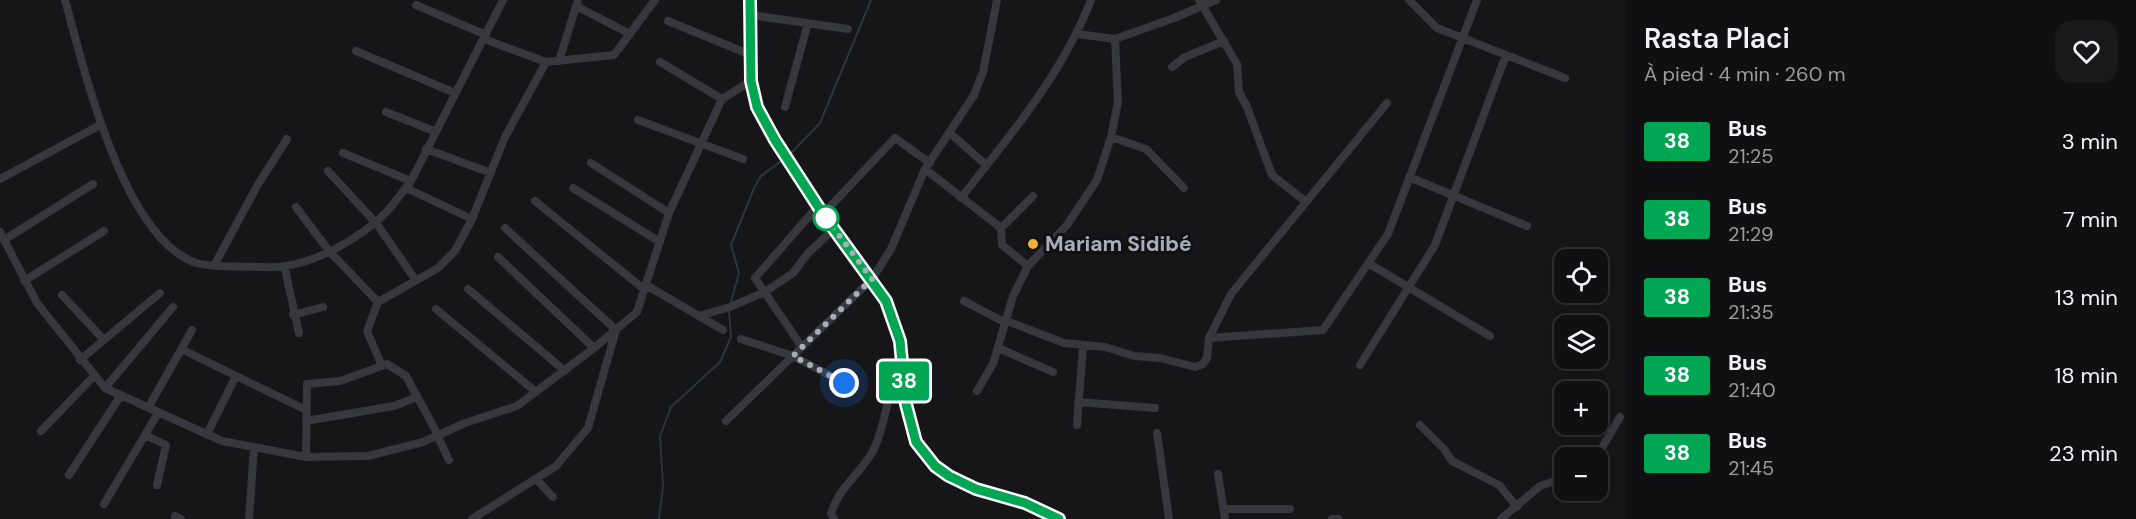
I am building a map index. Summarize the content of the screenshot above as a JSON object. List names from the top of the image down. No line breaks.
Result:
{"places":["Mariam Sidibé"],"lines":["bus line 38"],"page":{"on_map":"38","heading":["Rasta Placi","À pied · 4 min · 260 m"],"list":[{"mark":"38","name":"Bus","note":"21:25","value":"3 min"},{"mark":"38","name":"Bus","note":"21:29","value":"7 min"},{"mark":"38","name":"Bus","note":"21:35","value":"13 min"},{"mark":"38","name":"Bus","note":"21:40","value":"18 min"},{"mark":"38","name":"Bus","note":"21:45","value":"23 min"}],"map_buttons":["+","−"]}}
